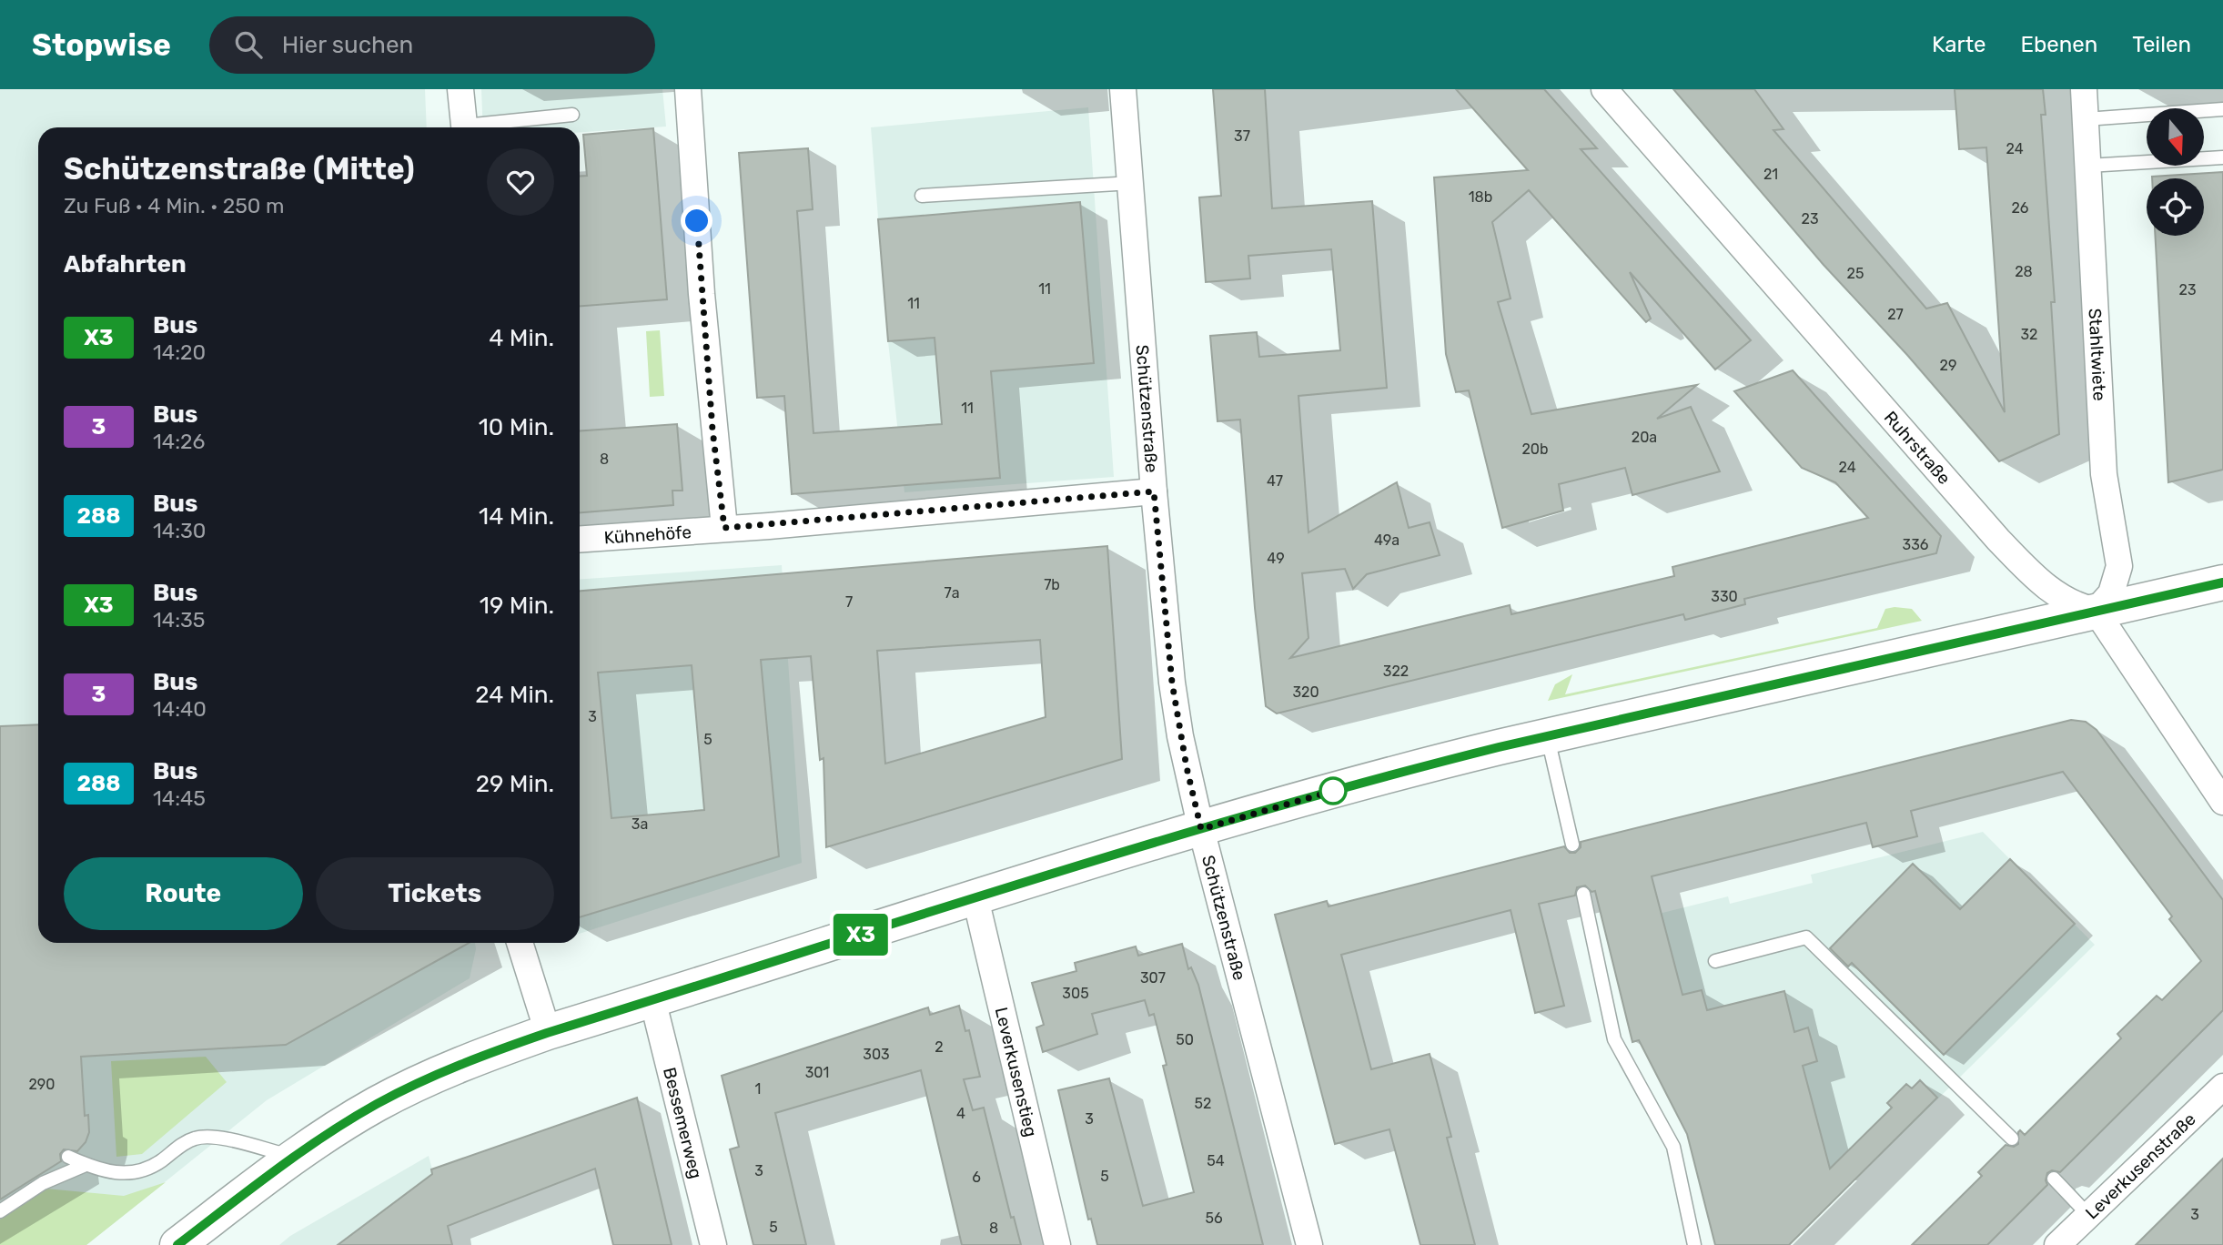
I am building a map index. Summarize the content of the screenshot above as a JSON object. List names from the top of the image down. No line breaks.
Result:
{"streets":{"street":["Stahltwiete","Schützenstraße","Ruhrstraße","Kühnehöfe","Leverkusenstieg","Bessemerweg","Leverkusenstraße"]},"crossings":[["Stahltwiete","Ruhrstraße"],["Schützenstraße","Kühnehöfe"]],"lines":["bus line X3"],"house_numbers":["37","24","21","18b","26","23","28","25","11","23","11","27","32","29","11","20a","20b","8","24","47","49a","336","49","7b","7a","330","7","322","320","3","5","3a","307","305","50","2","303","301","290","1","52","4","3","54","3","5","6","3","56","5","8"],"north":"bottom","page":{"header":"Stopwise","search":"Hier suchen","nav":["Karte","Ebenen","Teilen"],"on_map":"X3","heading":[["Schützenstraße (Mitte)","Zu Fuß · 4 Min. · 250 m"],"Abfahrten"],"list":[{"mark":"X3","name":"Bus","note":"14:20","value":"4 Min."},{"mark":"3","name":"Bus","note":"14:26","value":"10 Min."},{"mark":"288","name":"Bus","note":"14:30","value":"14 Min."},{"mark":"X3","name":"Bus","note":"14:35","value":"19 Min."},{"mark":"3","name":"Bus","note":"14:40","value":"24 Min."},{"mark":"288","name":"Bus","note":"14:45","value":"29 Min."}],"buttons":["Route","Tickets"]}}
